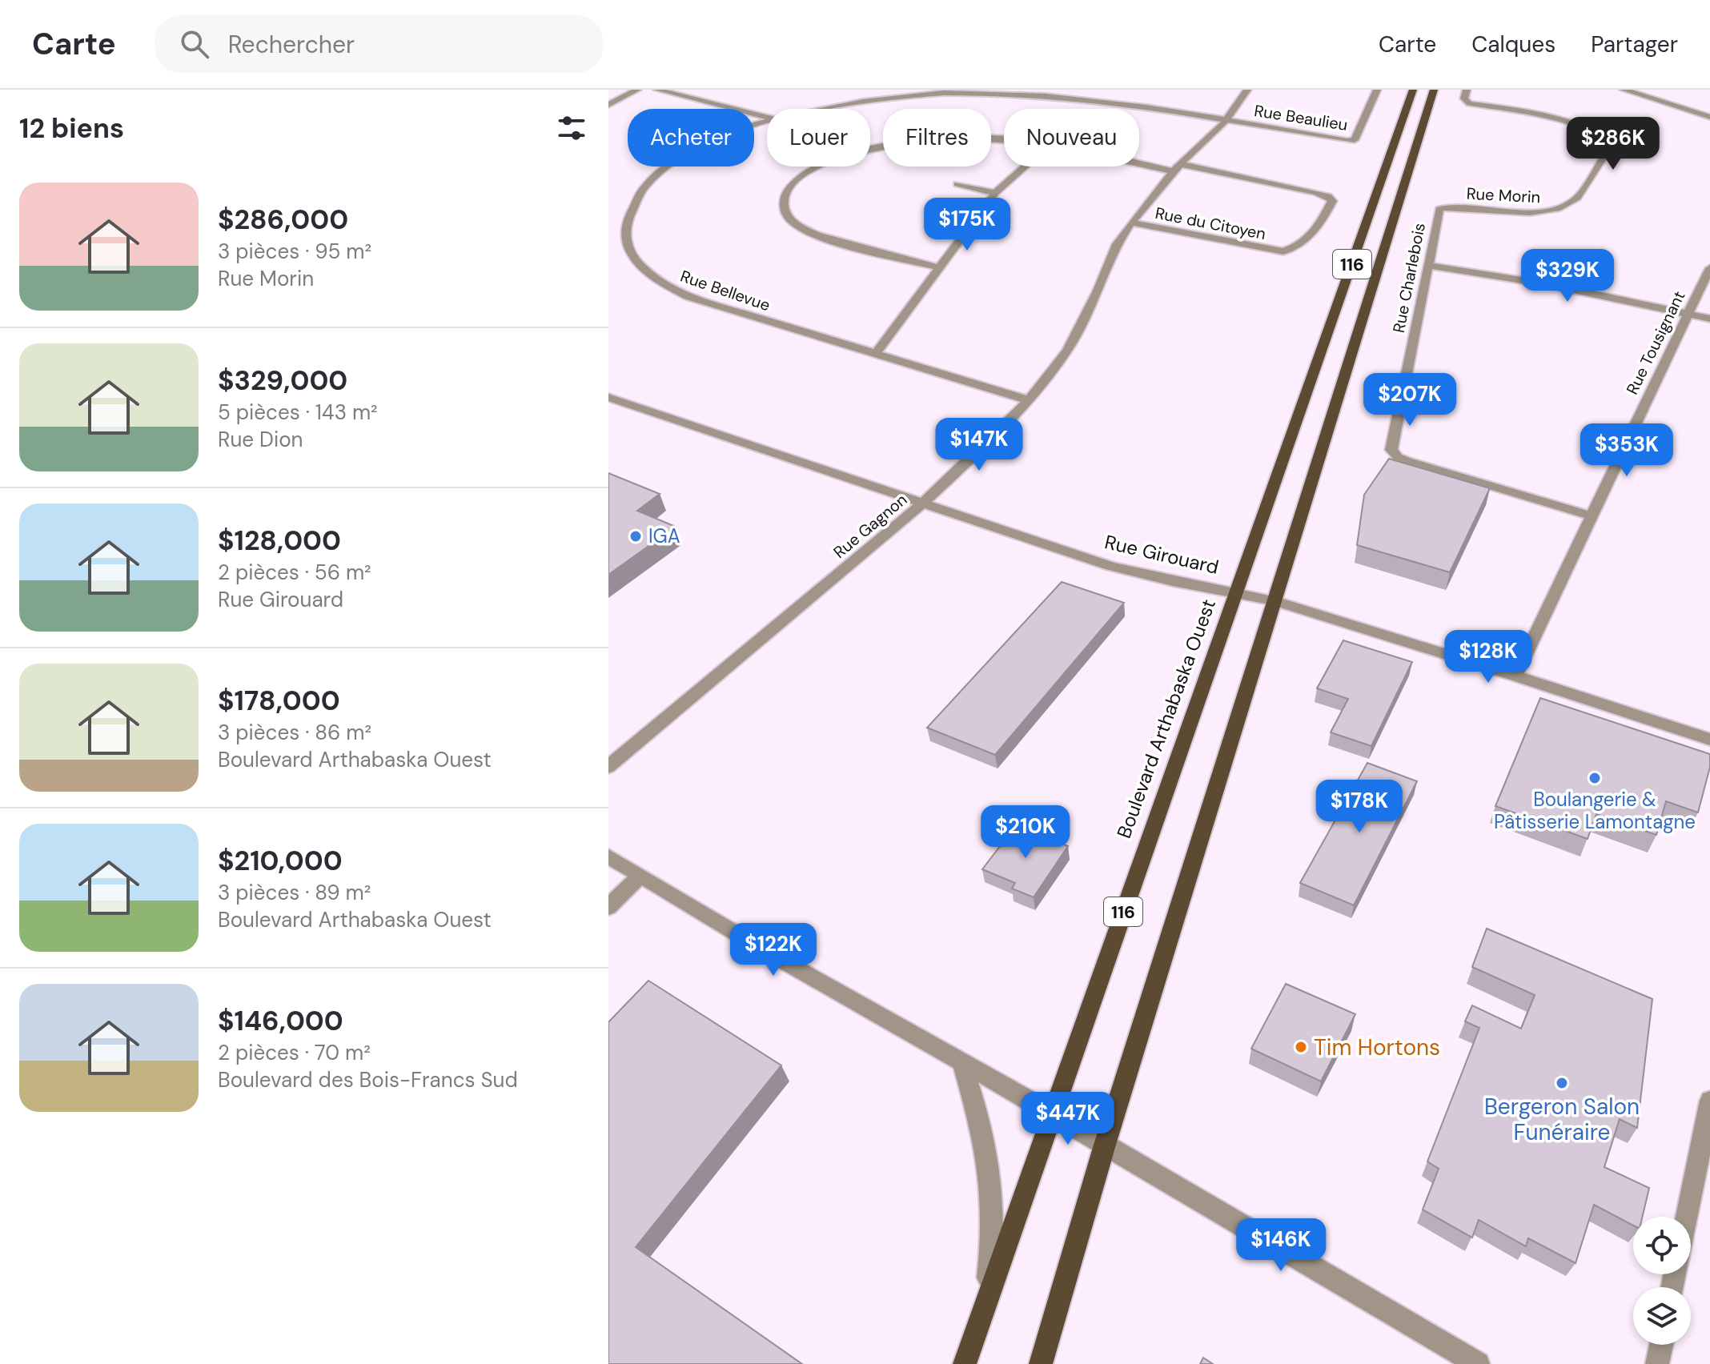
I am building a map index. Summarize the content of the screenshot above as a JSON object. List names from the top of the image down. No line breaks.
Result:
{"streets":{"main road":["116","Boulevard Arthabaska Ouest"],"street":["Rue Beaulieu","Rue Morin","Rue du Citoyen","Rue Charlebois","Rue Bellevue","Rue Tousignant","Rue Gagnon","Rue Girouard"]},"crossings":[["Rue Beaulieu","Rue Bellevue"],["Rue Beaulieu","Rue Gagnon"],["Rue Morin","Rue Charlebois"],["Rue du Citoyen","Rue Gagnon"],["116","Rue Girouard"],["Rue Charlebois","Rue Tousignant"],["Rue Bellevue","Rue Gagnon"],["Rue Tousignant","Rue Girouard"],["Rue Gagnon","Rue Girouard"],["Rue Girouard","Boulevard Arthabaska Ouest"]],"places":["IGA","Boulangerie & Pâtisserie Lamontagne","Tim Hortons","Bergeron Salon Funéraire"],"page":{"header":"Carte","search":"Rechercher","nav":["Carte","Calques","Partager"],"heading":"12 biens","chip":["Acheter","Louer","Filtres","Nouveau"],"price":["$286K","$175K","$329K","$207K","$147K","$353K","$128K","$178K","$210K","$122K","$447K","$146K"],"list":[{"name":"$286,000","note":"3 pièces · 95 m² · Rue Morin"},{"name":"$329,000","note":"5 pièces · 143 m² · Rue Dion"},{"name":"$128,000","note":"2 pièces · 56 m² · Rue Girouard"},{"name":"$178,000","note":"3 pièces · 86 m² · Boulevard Arthabaska Ouest"},{"name":"$210,000","note":"3 pièces · 89 m² · Boulevard Arthabaska Ouest"},{"name":"$146,000","note":"2 pièces · 70 m² · Boulevard des Bois-Francs Sud"}]}}
